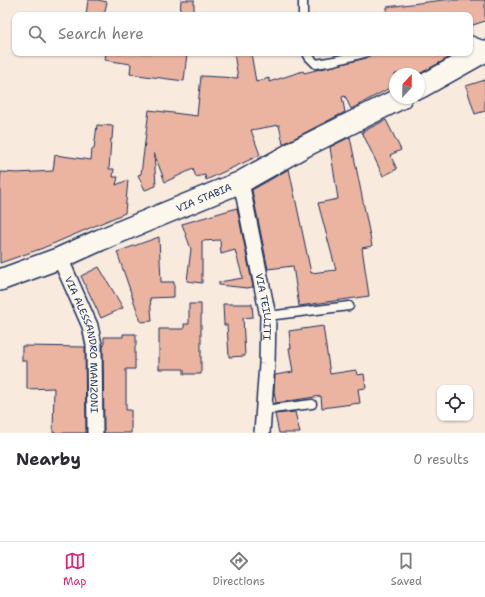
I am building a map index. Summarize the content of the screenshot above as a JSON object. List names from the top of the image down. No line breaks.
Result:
{"streets":{"main road":["VIA STABIA"],"street":["VIA TEILLITI","VIA ALESSANDRO MANZONI"]},"crossings":[["VIA STABIA","VIA TEILLITI"],["VIA STABIA","VIA ALESSANDRO MANZONI"]],"north":"top","page":{"search":"Search here","heading":["Nearby","0 results"],"nav":["Map","Directions","Saved"]}}
